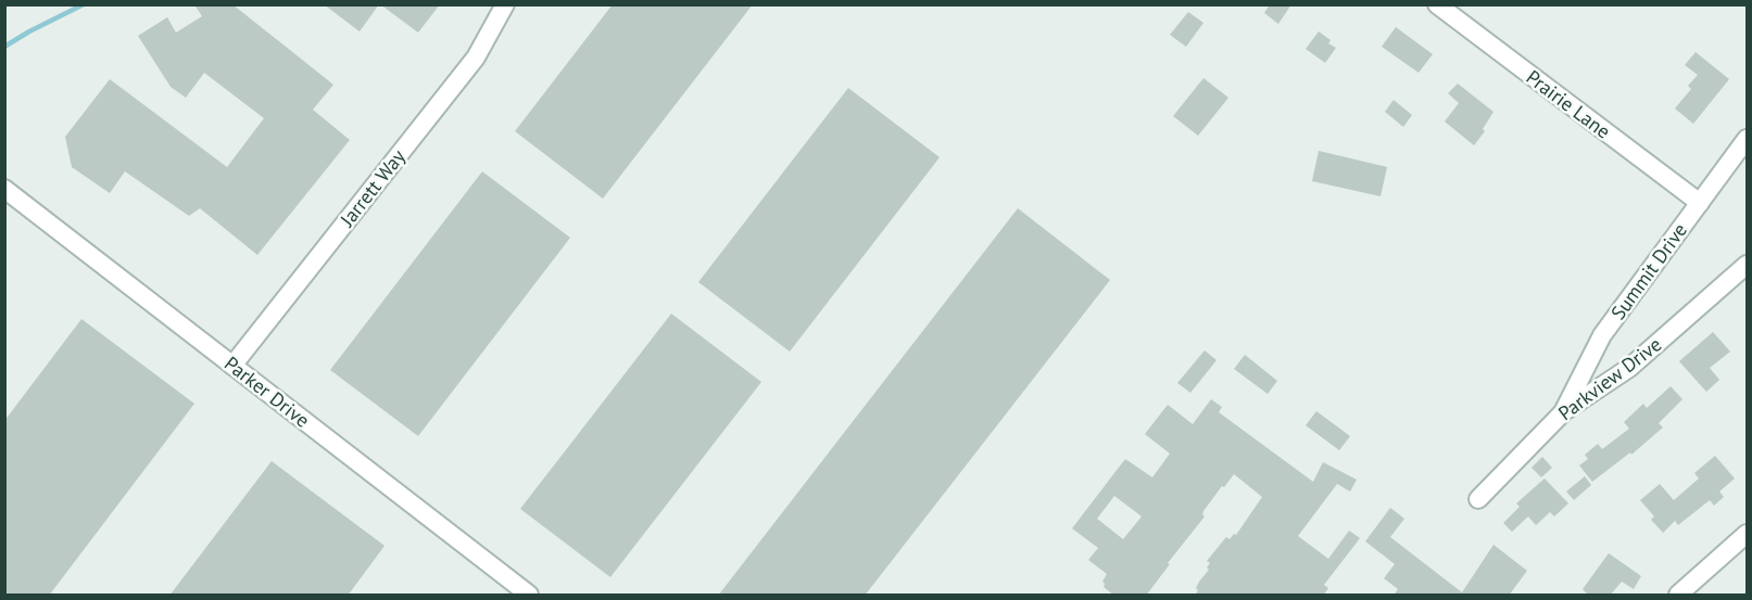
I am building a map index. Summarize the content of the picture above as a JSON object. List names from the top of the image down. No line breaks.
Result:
{"streets":{"street":["Prairie Lane","Jarrett Way","Summit Drive","Parkview Drive","Parker Drive"]},"crossings":[["Prairie Lane","Summit Drive"],["Jarrett Way","Parker Drive"],["Summit Drive","Parkview Drive"]]}
